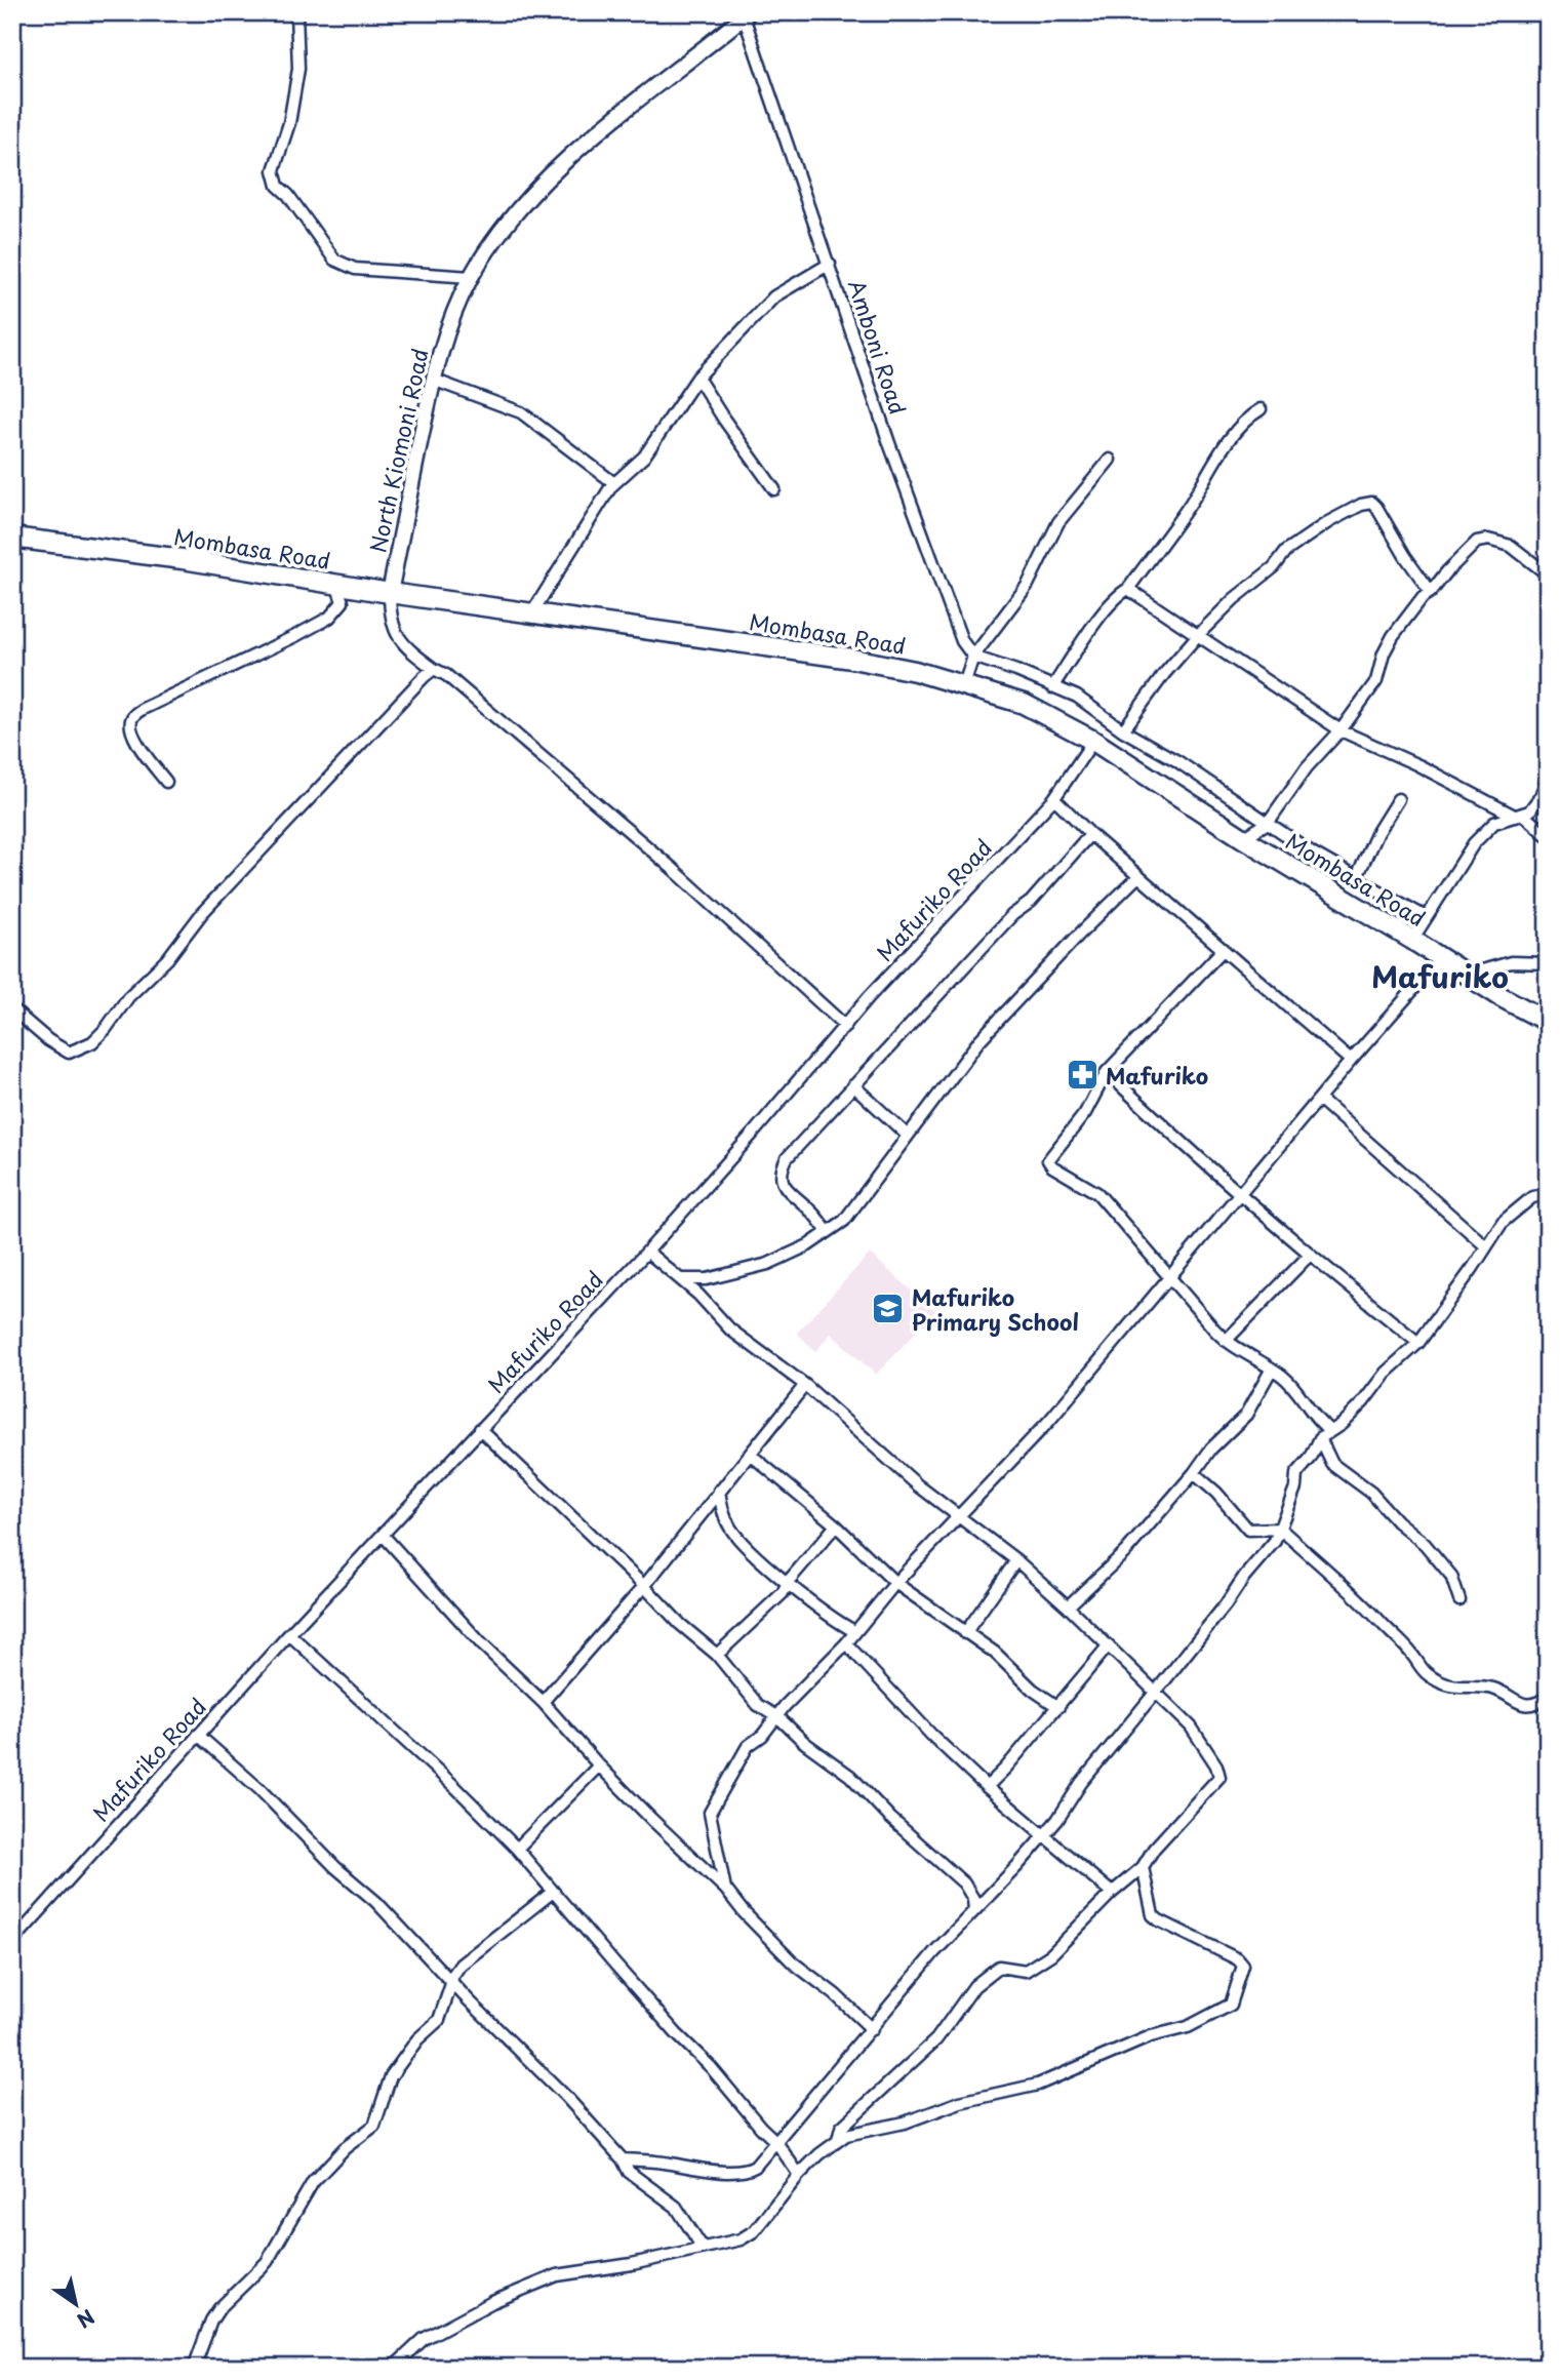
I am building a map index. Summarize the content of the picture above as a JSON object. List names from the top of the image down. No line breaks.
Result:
{"streets":{"highway":["Mombasa Road"],"main road":["North Kiomoni Road"],"street":["Amboni Road","Mafuriko Road"]},"crossings":[["Amboni Road","North Kiomoni Road"],["North Kiomoni Road","Mombasa Road"],["Mombasa Road","Mafuriko Road"]],"districts":["Mafuriko"],"places":{"pharmacy":["Mafuriko"],"school or university":["Mafuriko Primary School"]},"north":"bottom right"}
